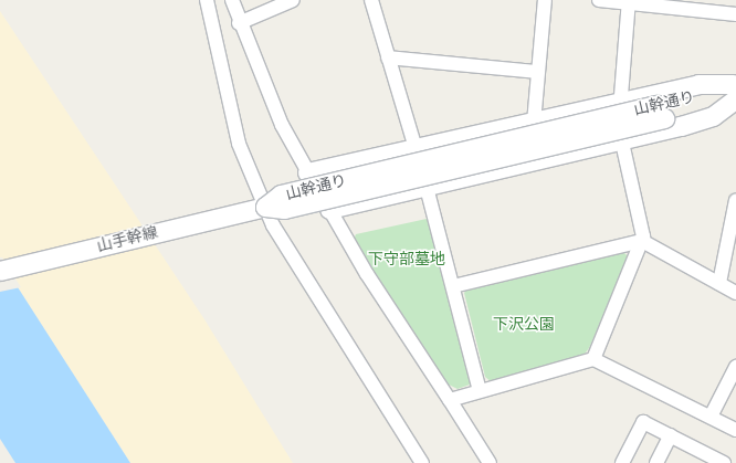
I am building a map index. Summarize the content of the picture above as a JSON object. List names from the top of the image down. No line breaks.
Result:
{"streets":{"street":["山幹通り","山手幹線"]},"crossings":[["山幹通り","山手幹線"]],"parks":["下守部墓地","下沢公園"]}
